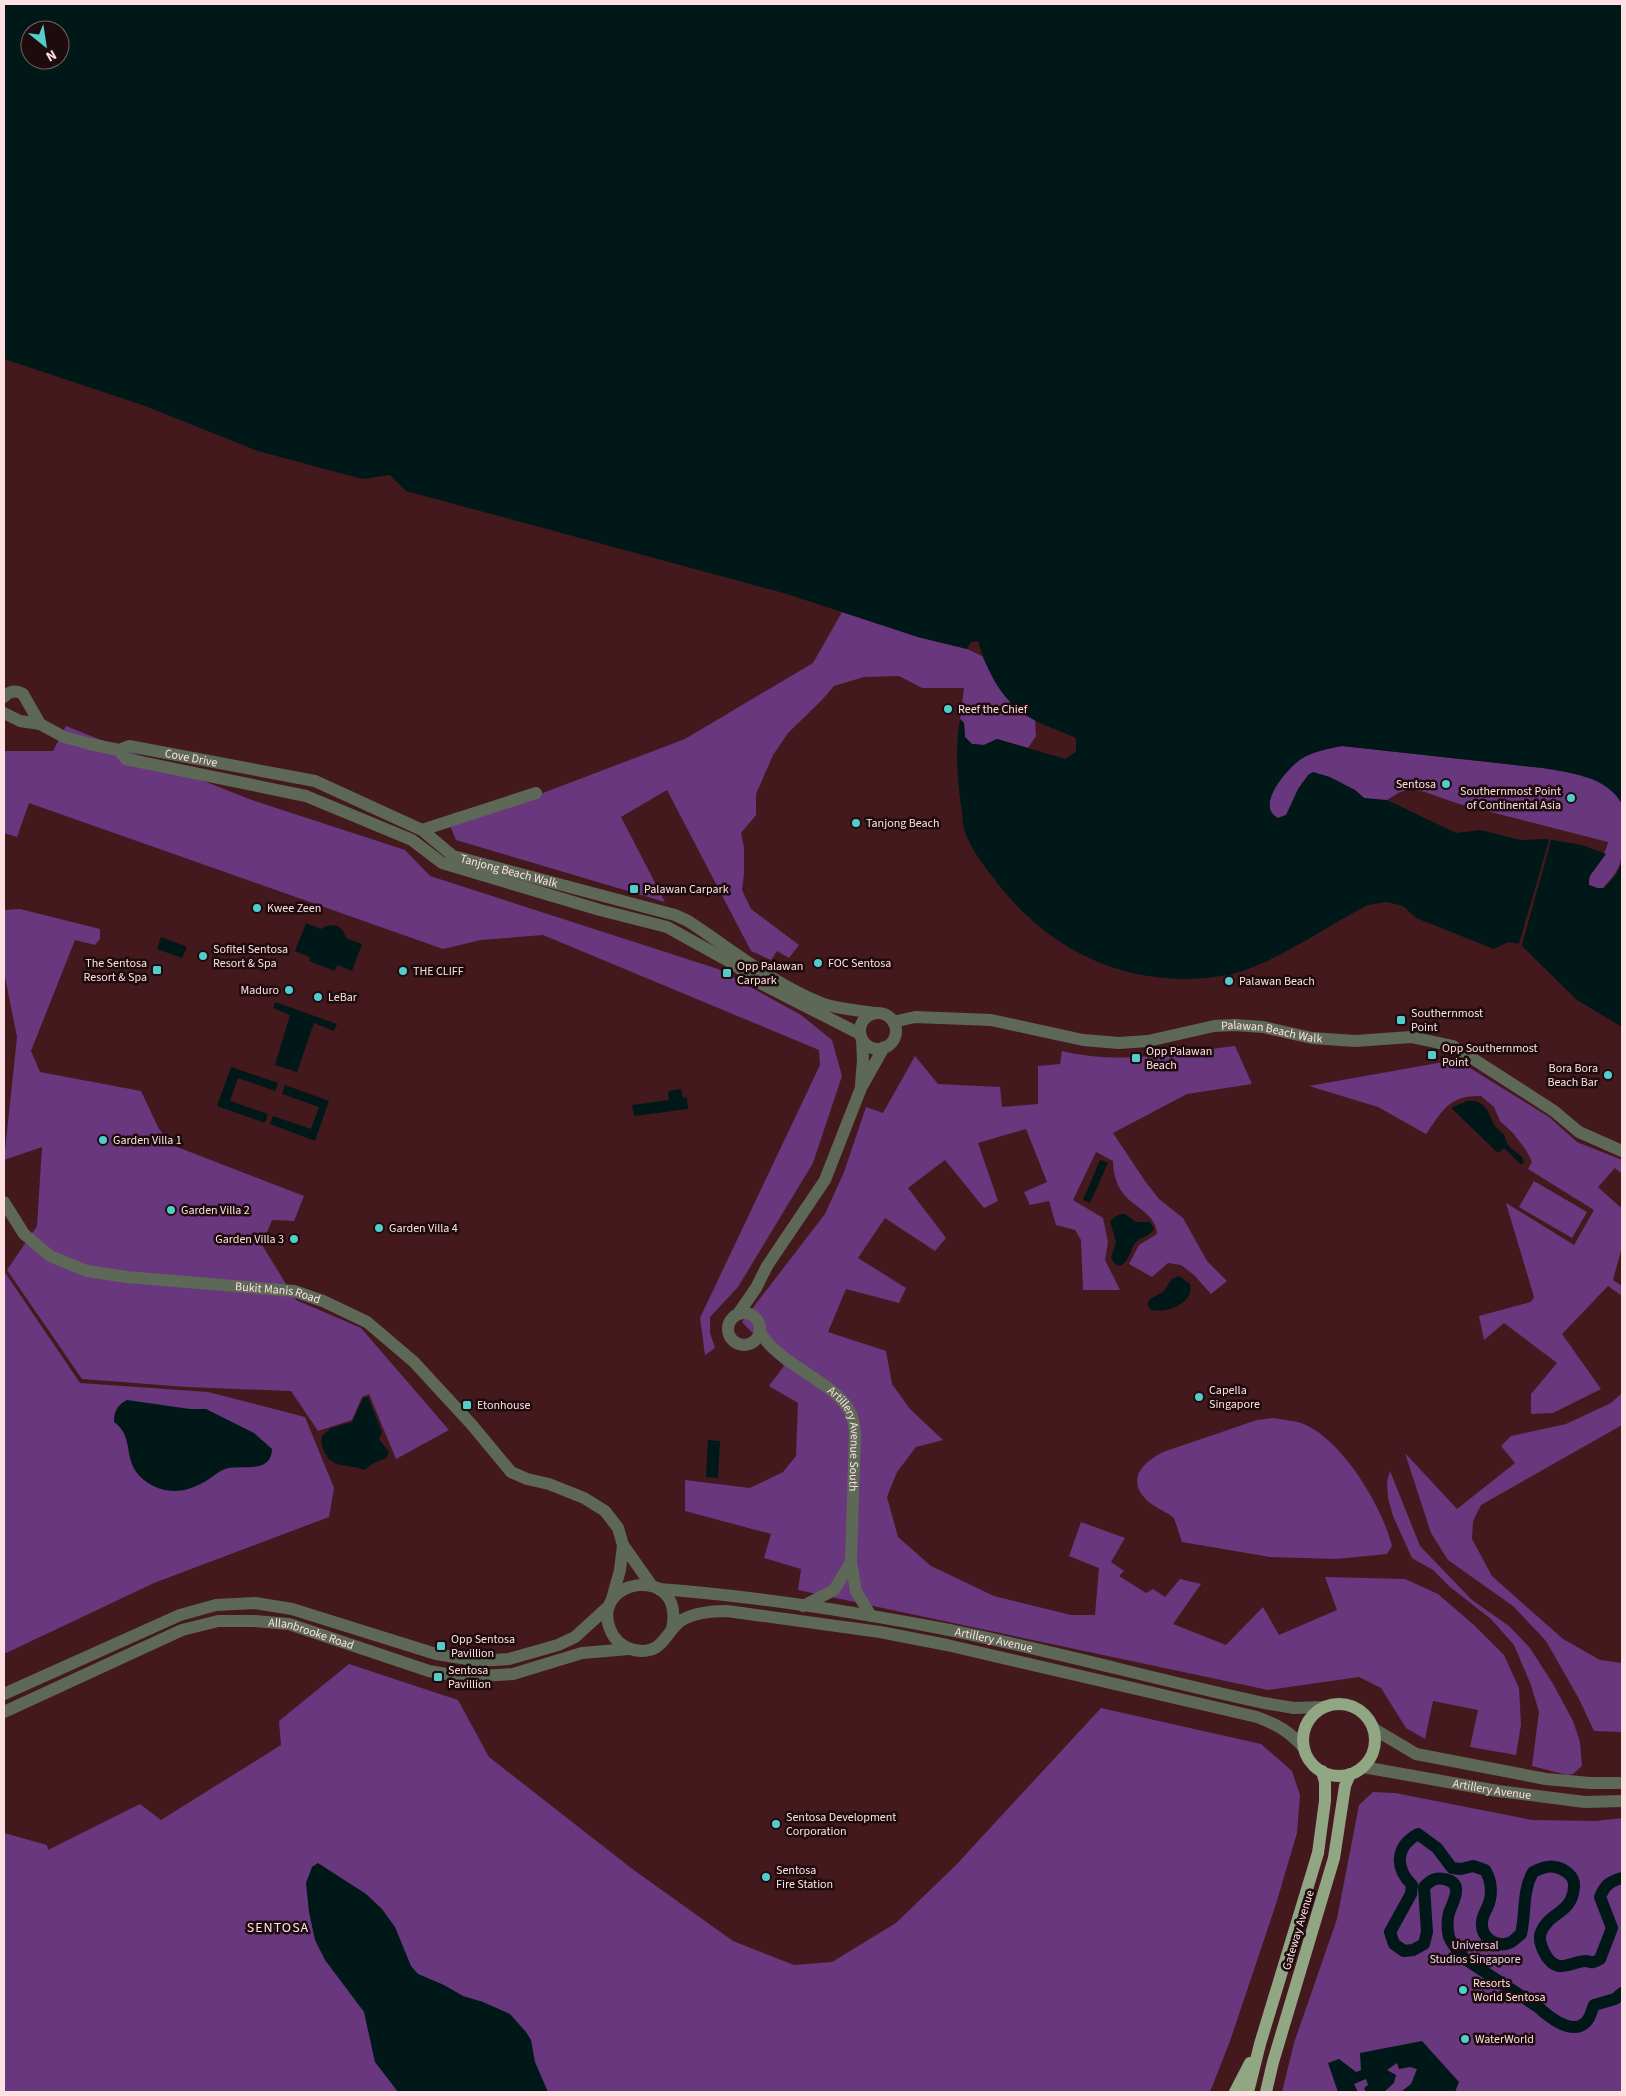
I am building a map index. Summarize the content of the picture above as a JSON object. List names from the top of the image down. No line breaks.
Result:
{"streets":{"main road":["Gateway Avenue"],"street":["Cove Drive","Tanjong Beach Walk","Palawan Beach Walk","Bukit Manis Road","Artillery Avenue South","Allanbrooke Road","Artillery Avenue"]},"crossings":[["Cove Drive","Tanjong Beach Walk"],["Tanjong Beach Walk","Palawan Beach Walk"],["Artillery Avenue South","Artillery Avenue"],["Allanbrooke Road","Artillery Avenue"],["Artillery Avenue","Gateway Avenue"]],"districts":["SENTOSA"],"parks":["Universal Studios Singapore"],"places":{"other":["Reef the Chief","Sentosa","Southernmost Point of Continental Asia","Tanjong Beach","Kwee Zeen","Sofitel Sentosa Resort & Spa","FOC Sentosa","THE CLIFF","Palawan Beach","Maduro","LeBar","Bora Bora Beach Bar","Garden Villa 1","Garden Villa 2","Garden Villa 4","Garden Villa 3","Capella Singapore","Sentosa Development Corporation","Sentosa Fire Station","Resorts World Sentosa","WaterWorld"],"transit":["Palawan Carpark","The Sentosa Resort & Spa","Opp Palawan Carpark","Southernmost Point","Opp Southernmost Point","Opp Palawan Beach","Etonhouse","Opp Sentosa Pavillion","Sentosa Pavillion"]},"north":"bottom right"}
